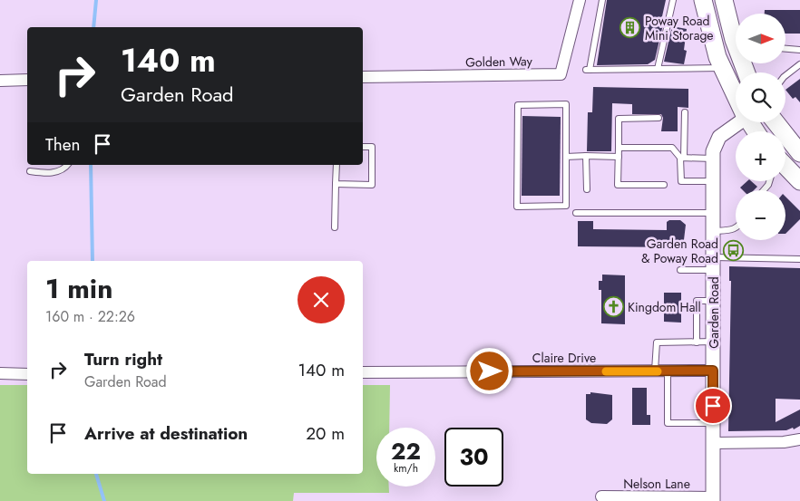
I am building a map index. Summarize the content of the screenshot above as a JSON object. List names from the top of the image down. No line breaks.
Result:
{"streets":{"street":["Golden Way","Garden Road","Claire Drive","Nelson Lane"]},"crossings":[["Garden Road","Claire Drive"],["Garden Road","Nelson Lane"]],"places":{"building":["Poway Road Mini Storage"],"bus stop":["Garden Road & Poway Road"],"church":["Kingdom Hall"]},"north":"right","page":{"map_buttons":["+","−"],"turn":["140 m","Garden Road"],"then":"Then","heading":["1 min","160 m · 22:26"],"list":[{"name":"Turn right","note":"Garden Road","value":"140 m"},{"name":"Arrive at destination","value":"20 m"}],"speed":"22 km/h","limit":"30"}}
